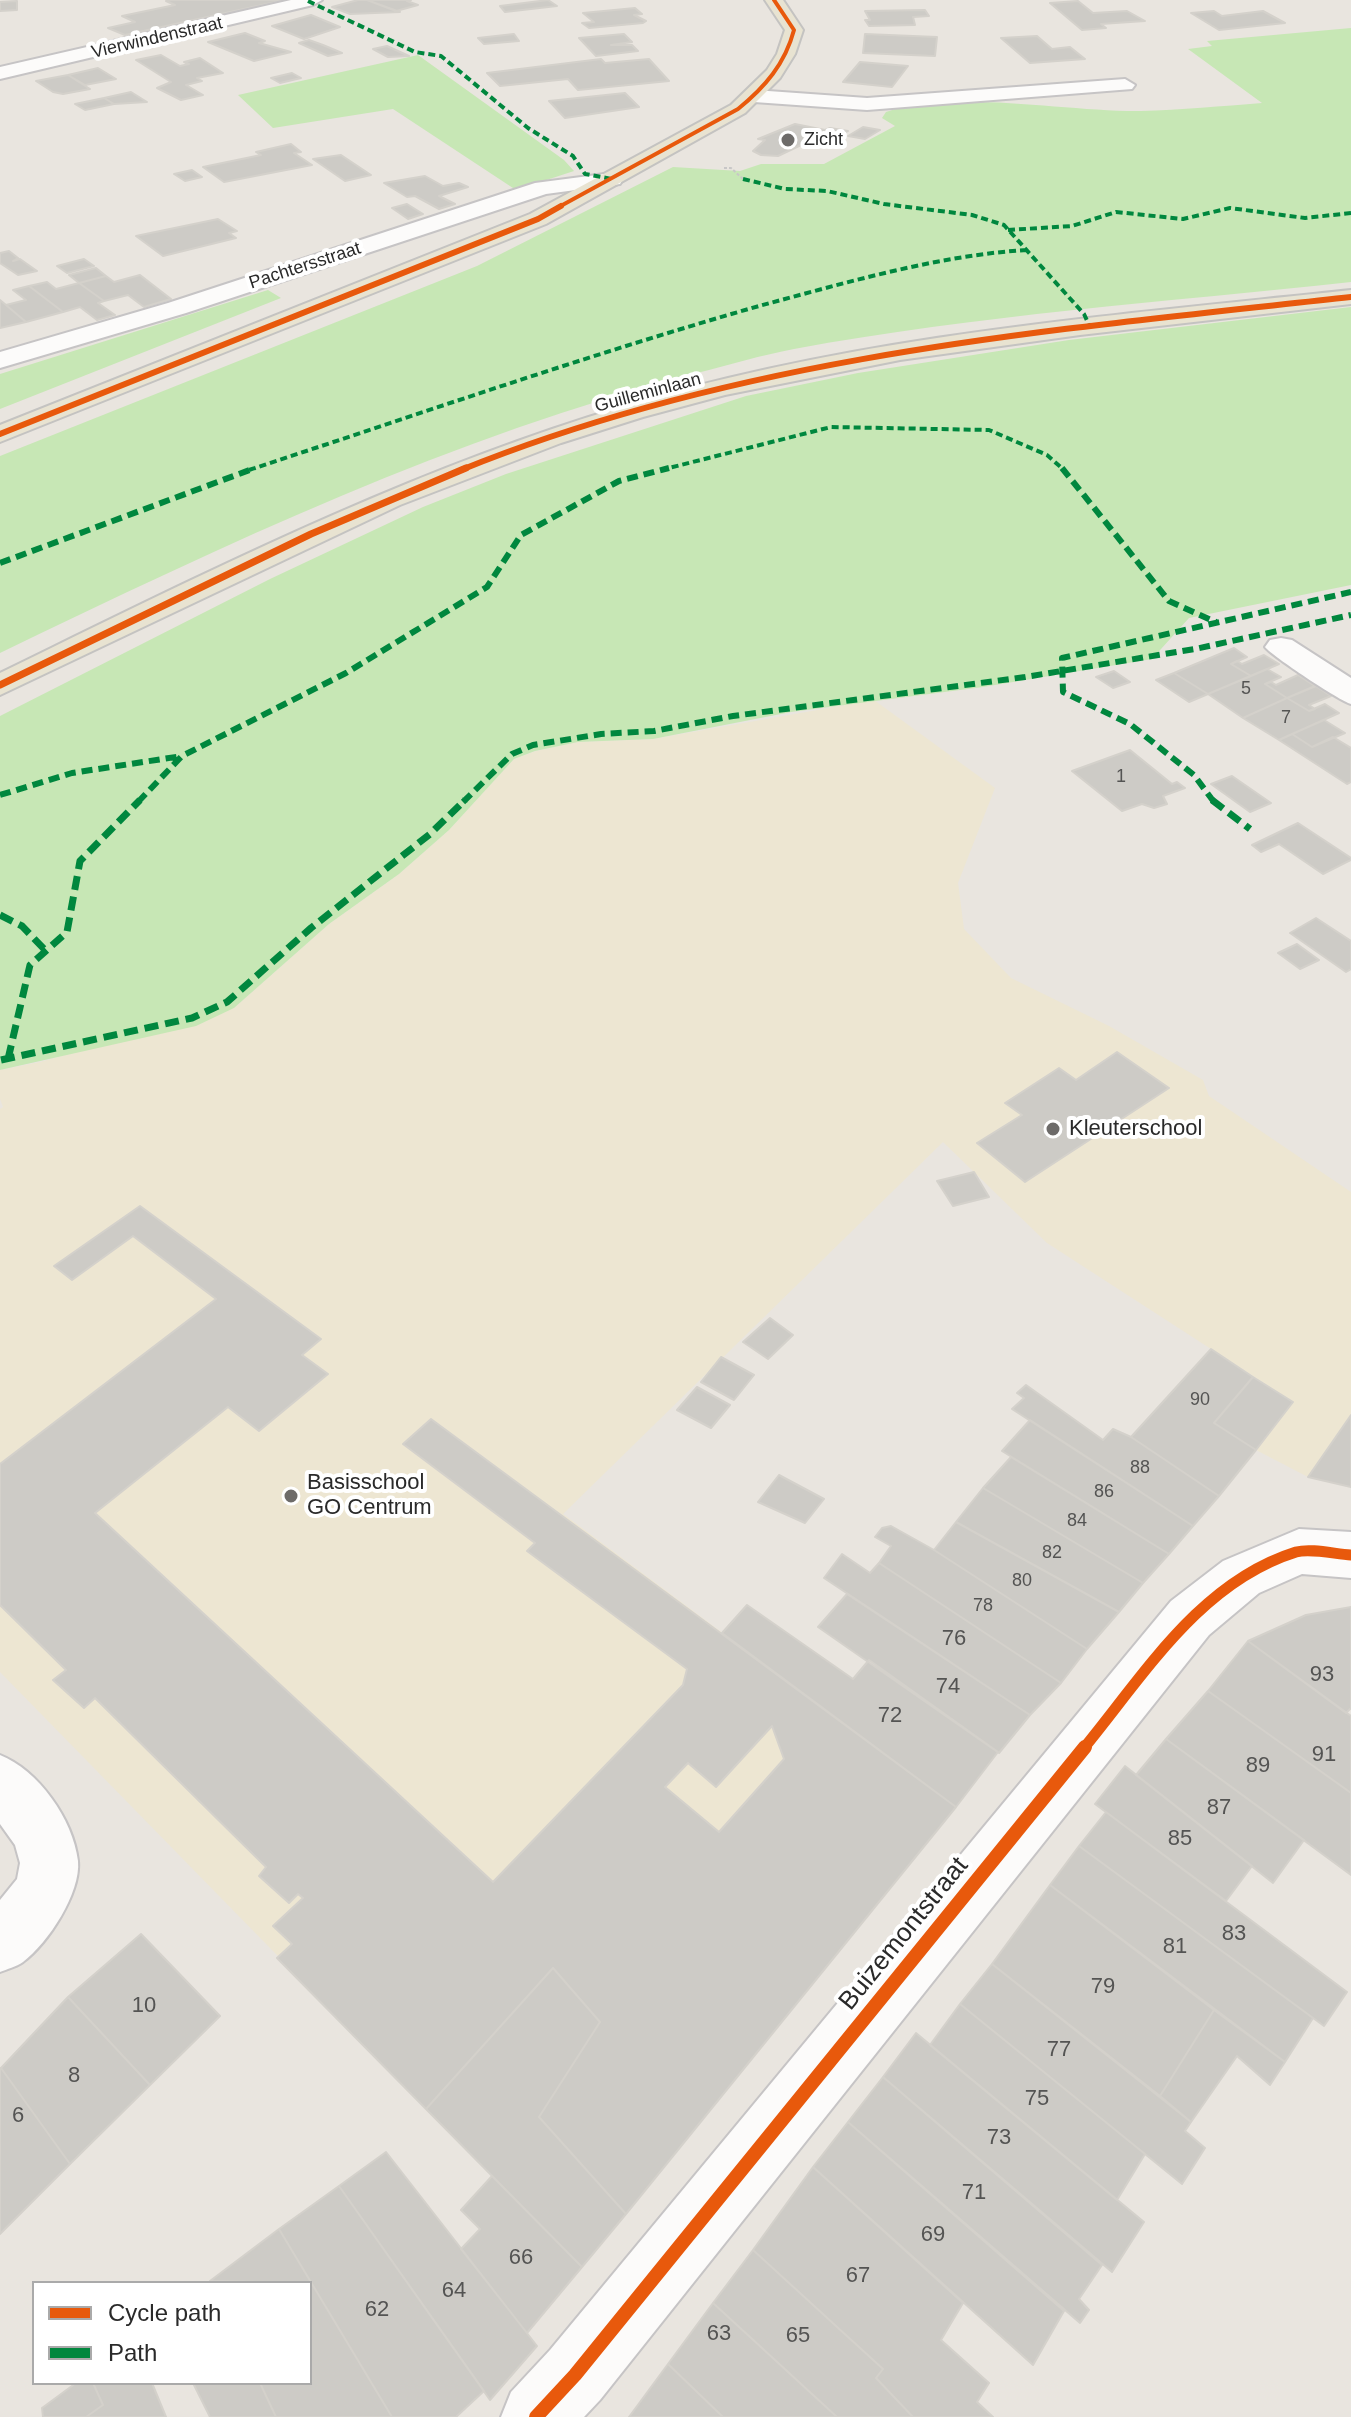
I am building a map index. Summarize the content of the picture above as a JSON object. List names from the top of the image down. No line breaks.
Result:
{"streets":{"main road":["Guilleminlaan"],"street":["Vierwindenstraat","Pachtersstraat","Buizemontstraat"]},"places":["Zicht","Kleuterschool","Basisschool GO Centrum"],"house_numbers":["5","7","1","90","88","86","84","82","80","78","76","93","74","72","91","89","87","85","83","81","79","10","77","8","75","6","73","71","69","66","67","64","62","63","65"],"legend":["Cycle path","Path"]}
